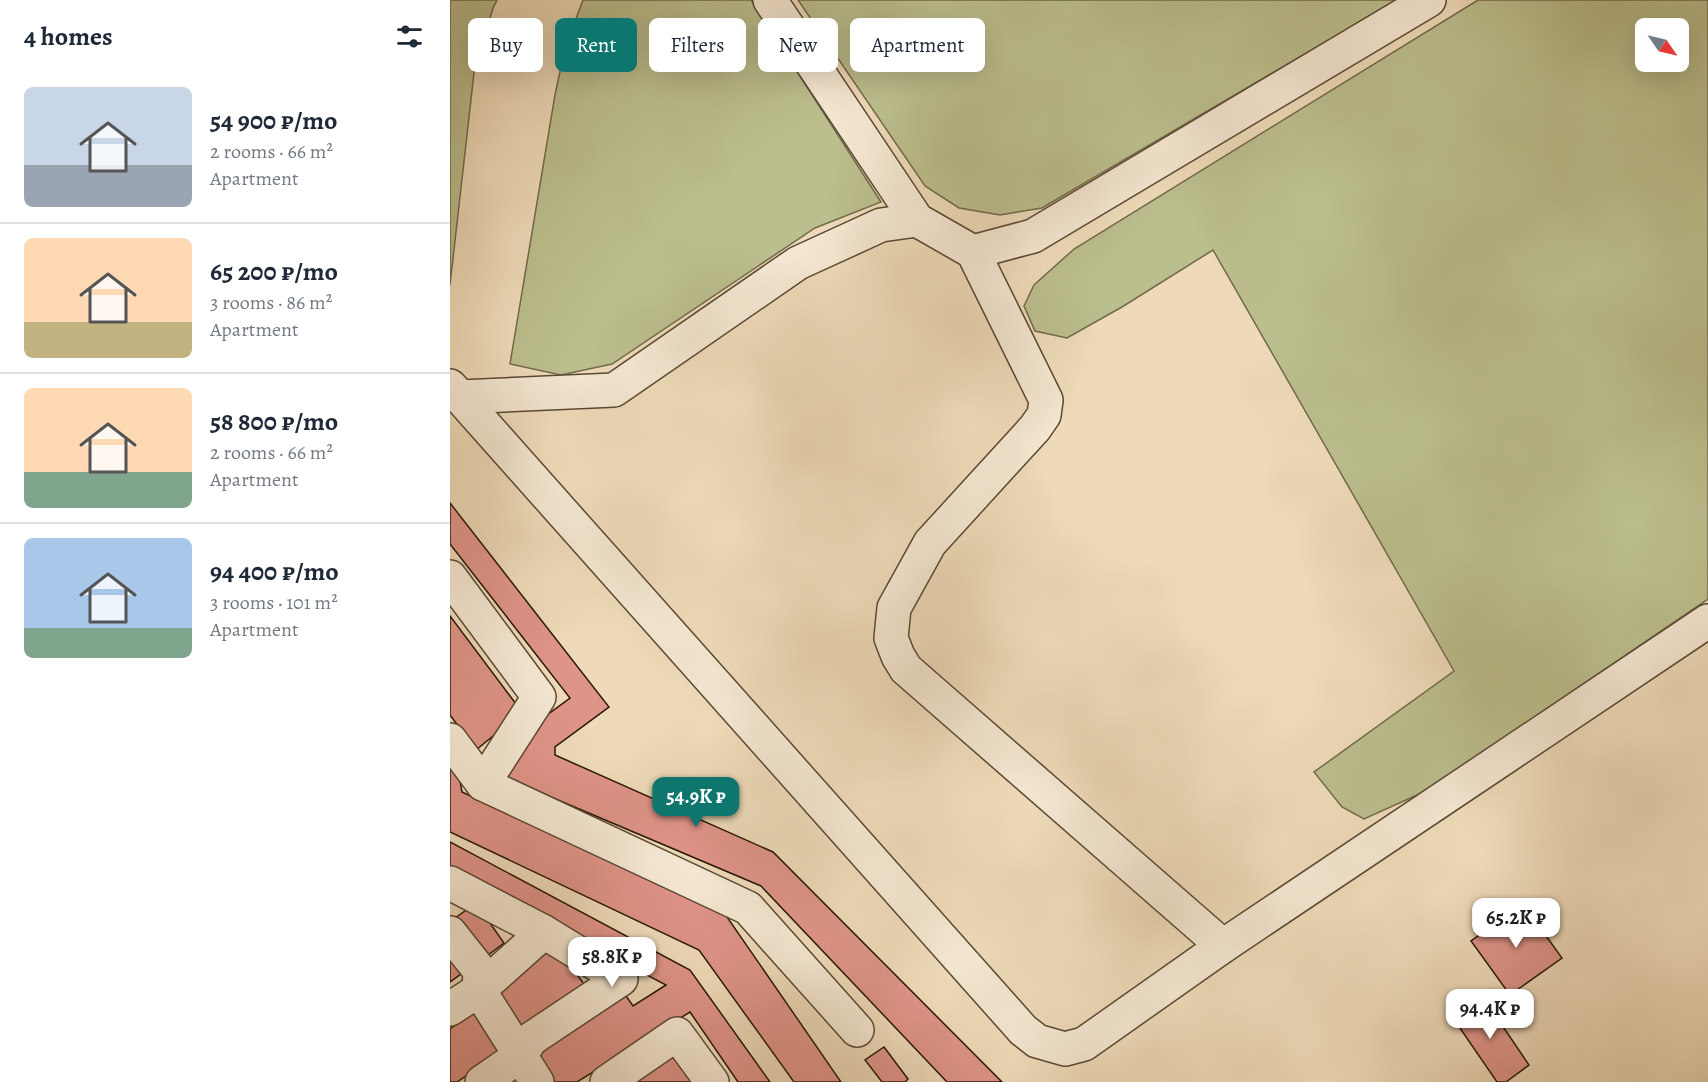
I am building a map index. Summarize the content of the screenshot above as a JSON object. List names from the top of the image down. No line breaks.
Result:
{"north":"bottom right","page":{"heading":"4 homes","chip":["Buy","Rent","Filters","New","Apartment"],"list":[{"name":"54 900 ₽/mo","note":"2 rooms · 66 m² · Apartment"},{"name":"65 200 ₽/mo","note":"3 rooms · 86 m² · Apartment"},{"name":"58 800 ₽/mo","note":"2 rooms · 66 m² · Apartment"},{"name":"94 400 ₽/mo","note":"3 rooms · 101 m² · Apartment"}],"price":["54.9K ₽","65.2K ₽","58.8K ₽","94.4K ₽"]}}
